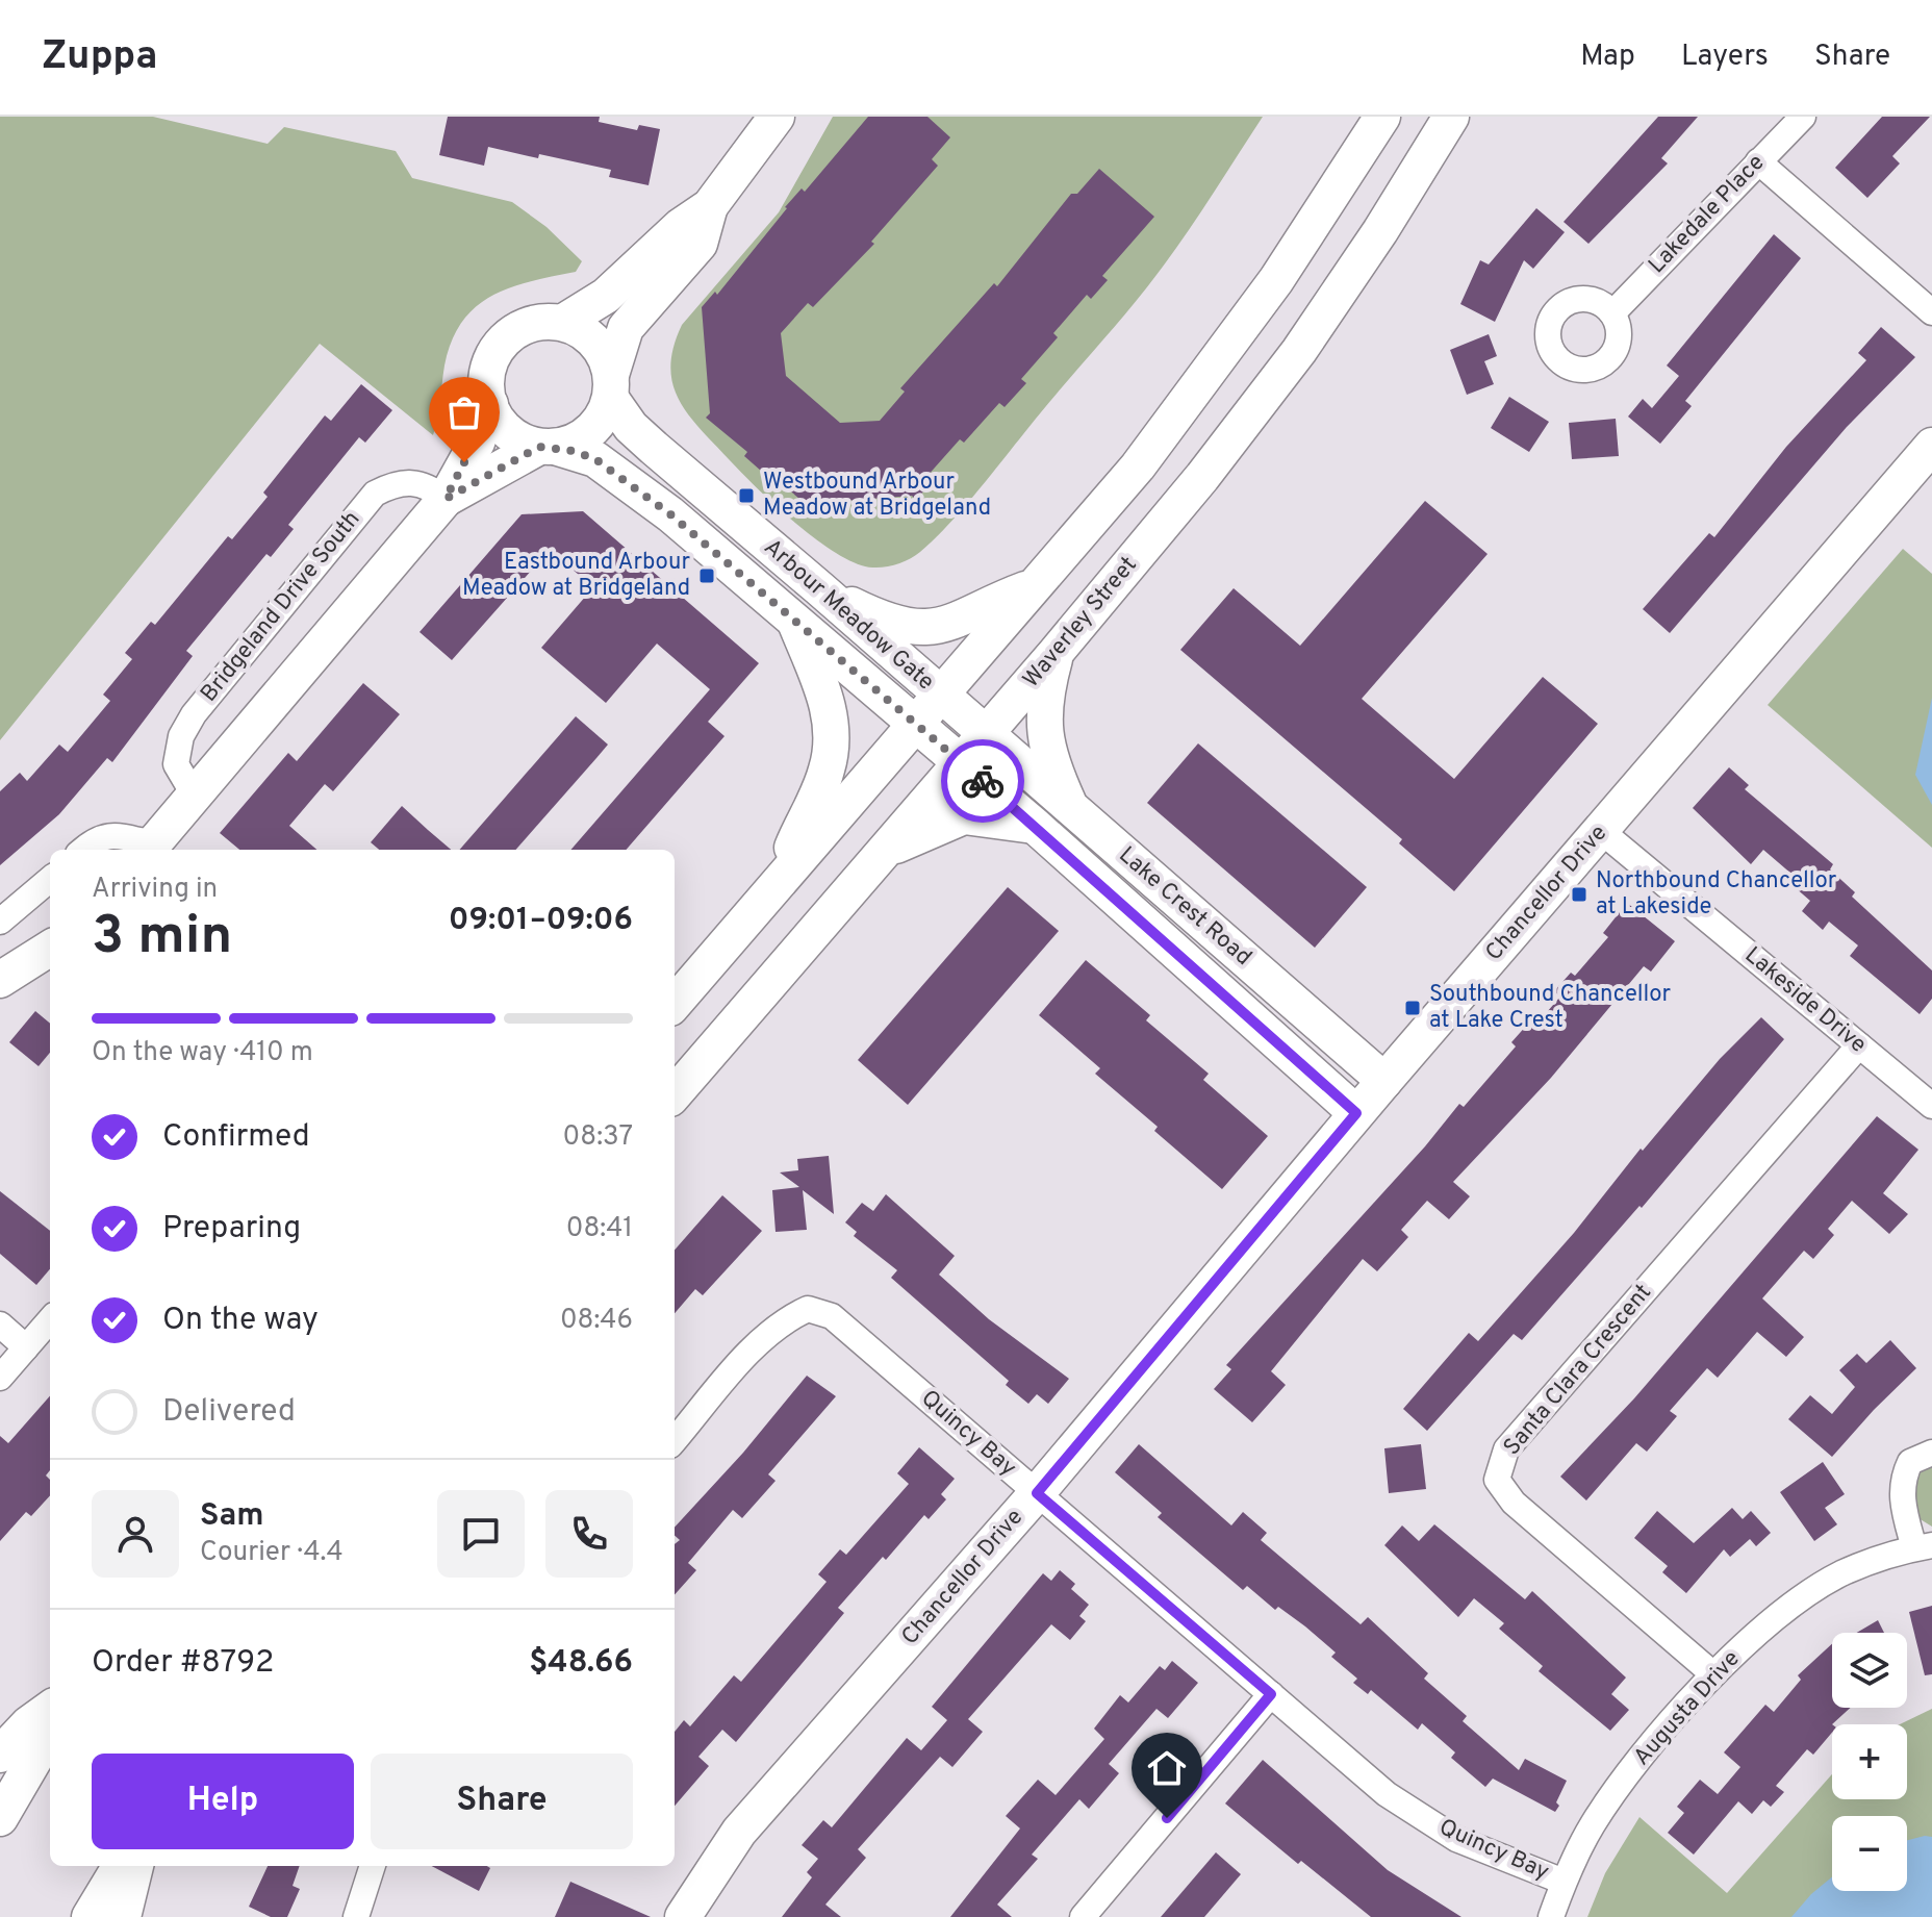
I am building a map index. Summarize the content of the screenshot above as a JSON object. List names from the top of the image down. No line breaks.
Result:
{"streets":{"street":["Lakedale Place","Bridgeland Drive South","Arbour Meadow Gate","Waverley Street","Chancellor Drive","Lake Crest Road","Lakeside Drive","Santa Clara Crescent","Quincy Bay","Augusta Drive"]},"crossings":[["Arbour Meadow Gate","Waverley Street"],["Arbour Meadow Gate","Lake Crest Road"],["Waverley Street","Lake Crest Road"],["Chancellor Drive","Lake Crest Road"],["Chancellor Drive","Lakeside Drive"],["Chancellor Drive","Quincy Bay"],["Lakeside Drive","Santa Clara Crescent"],["Santa Clara Crescent","Augusta Drive"],["Quincy Bay","Augusta Drive"]],"places":{"transit":["Westbound Arbour Meadow at Bridgeland","Eastbound Arbour Meadow at Bridgeland","Northbound Chancellor at Lakeside","Southbound Chancellor at Lake Crest"]},"page":{"header":"Zuppa","nav":["Map","Layers","Share"],"heading":["3 min","Arriving in","09:01–09:06"],"panel":["Sam","Courier · 4.4","Order #8792","$48.66"],"bar":"On the way · 410 m","list":[["Confirmed","08:37"],["Preparing","08:41"],["On the way","08:46"],"Delivered"],"map_buttons":["+","−"],"buttons":["Help","Share"]}}
